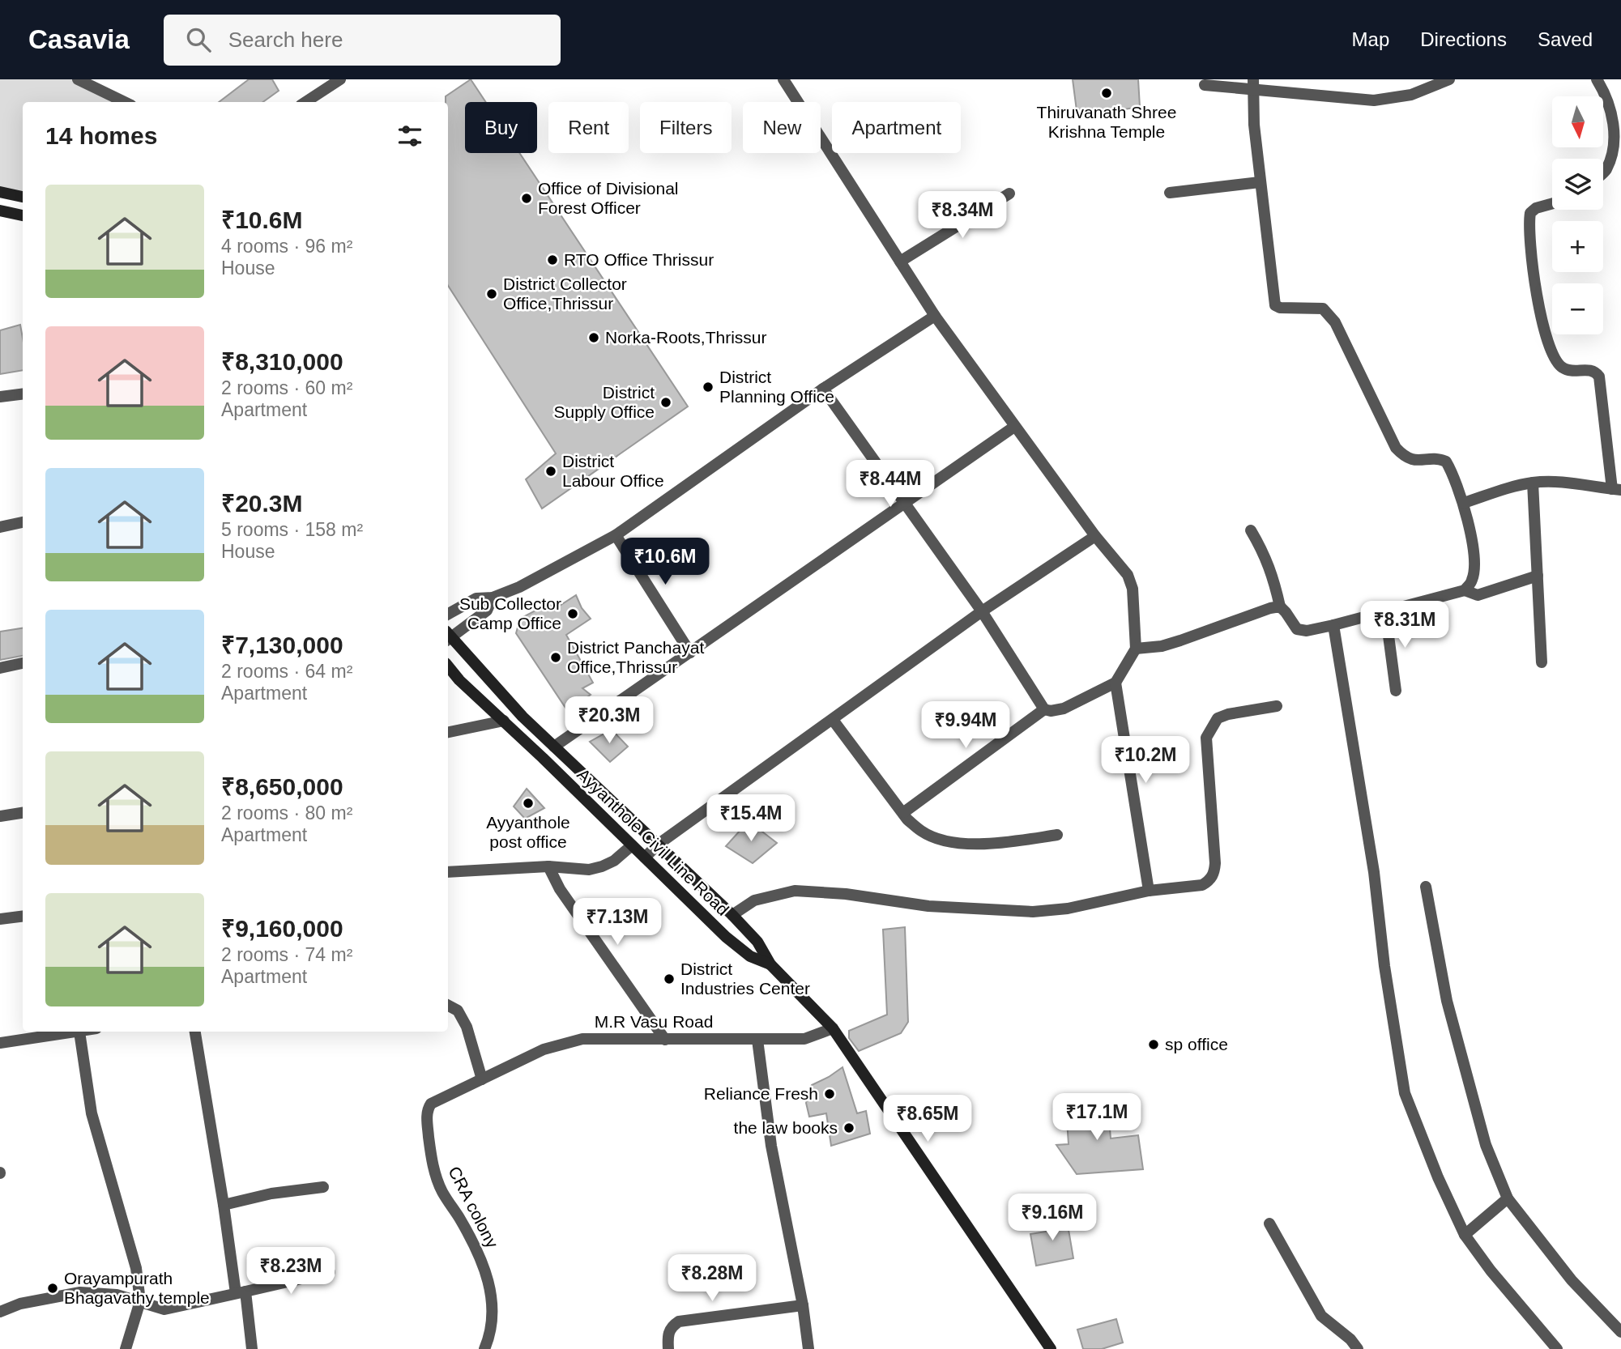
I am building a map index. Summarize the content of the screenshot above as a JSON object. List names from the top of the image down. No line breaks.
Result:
{"streets":{"main road":["Ayyanthole Civil Line Road"],"street":["M.R Vasu Road","CRA colony"]},"crossings":[["Ayyanthole Civil Line Road","M.R Vasu Road"],["M.R Vasu Road","CRA colony"]],"places":["Thiruvanath Shree Krishna Temple","Office of Divisional Forest Officer","RTO Office Thrissur","District Collector Office,Thrissur","Norka-Roots,Thrissur","District Planning Office","District Supply Office","District Labour Office","Sub Collector Camp Office","District Panchayat Office,Thrissur","Ayyanthole post office","District Industries Center","sp office","Reliance Fresh","the law books","Orayampurath Bhagavathy temple"],"north":"bottom","page":{"header":"Casavia","search":"Search here","nav":["Map","Directions","Saved"],"map_buttons":["+","−"],"chip":["Buy","Rent","Filters","New","Apartment"],"heading":"14 homes","list":[{"name":"₹10.6M","note":"4 rooms · 96 m² · House"},{"name":"₹8,310,000","note":"2 rooms · 60 m² · Apartment"},{"name":"₹20.3M","note":"5 rooms · 158 m² · House"},{"name":"₹7,130,000","note":"2 rooms · 64 m² · Apartment"},{"name":"₹8,650,000","note":"2 rooms · 80 m² · Apartment"},{"name":"₹9,160,000","note":"2 rooms · 74 m² · Apartment"}],"price":["₹8.34M","₹8.44M","₹10.6M","₹8.31M","₹20.3M","₹9.94M","₹10.2M","₹15.4M","₹7.13M","₹17.1M","₹8.65M","₹9.16M","₹8.23M","₹8.28M"]}}
